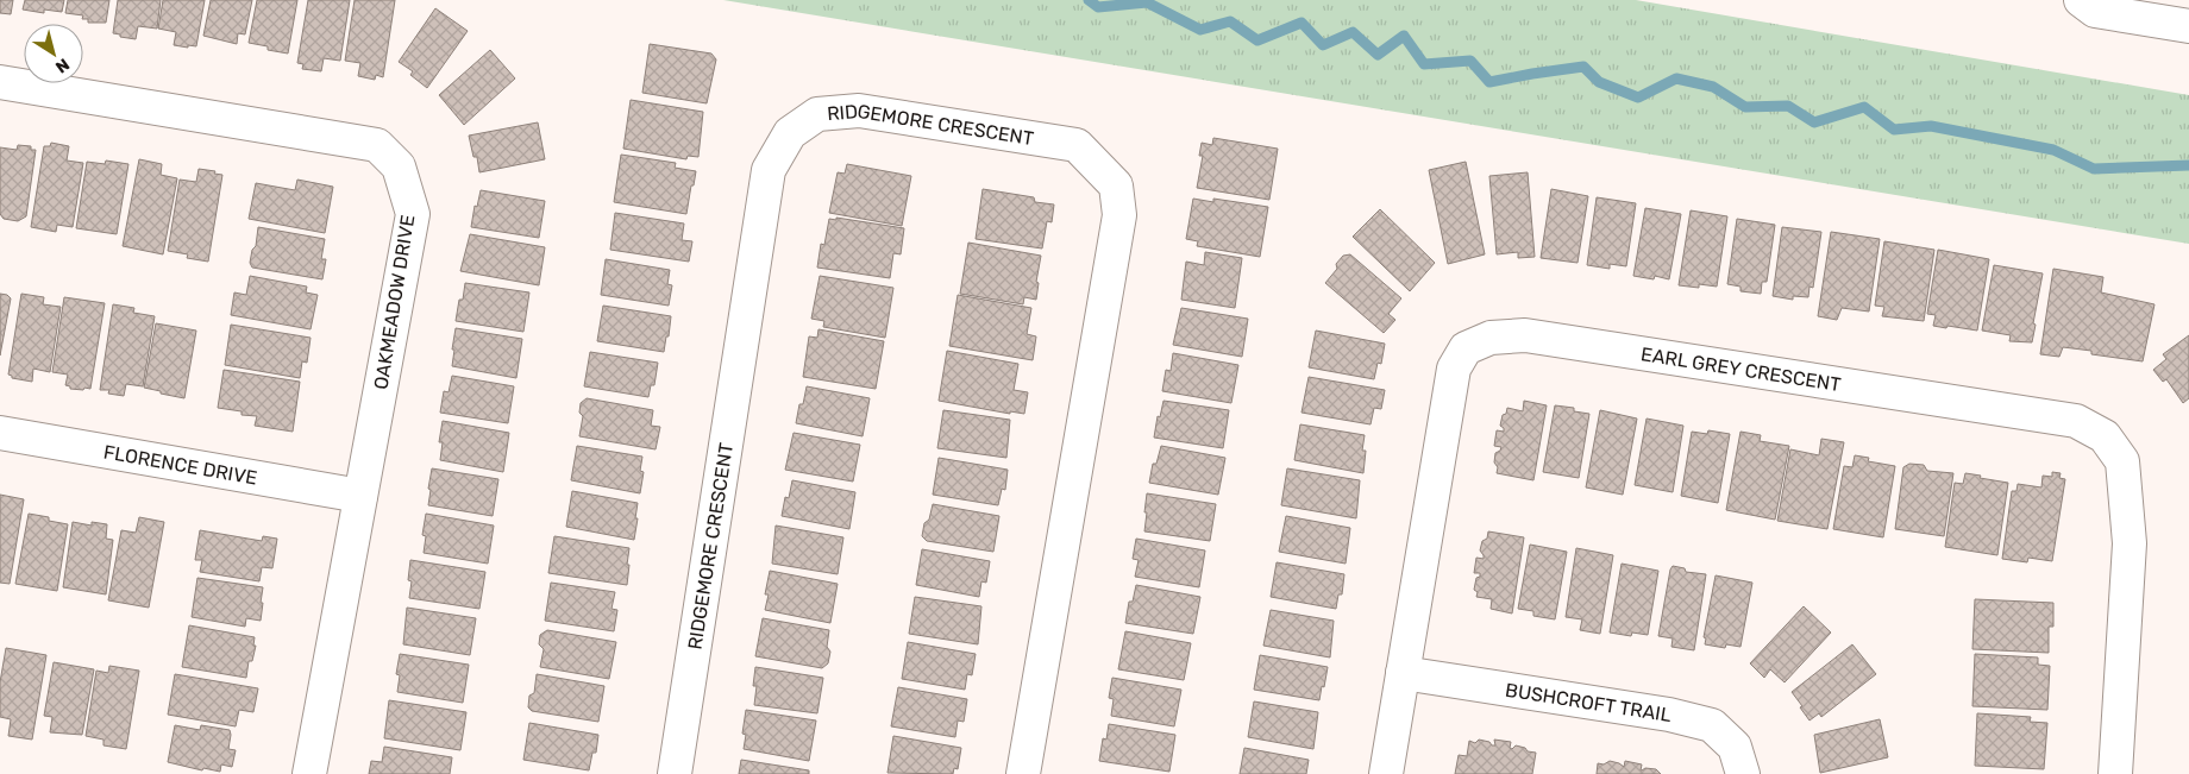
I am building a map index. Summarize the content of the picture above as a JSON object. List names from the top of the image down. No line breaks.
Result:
{"streets":{"street":["RIDGEMORE CRESCENT","OAKMEADOW DRIVE","EARL GREY CRESCENT","FLORENCE DRIVE","BUSHCROFT TRAIL"]},"crossings":[["OAKMEADOW DRIVE","FLORENCE DRIVE"],["EARL GREY CRESCENT","BUSHCROFT TRAIL"]],"north":"bottom right"}
